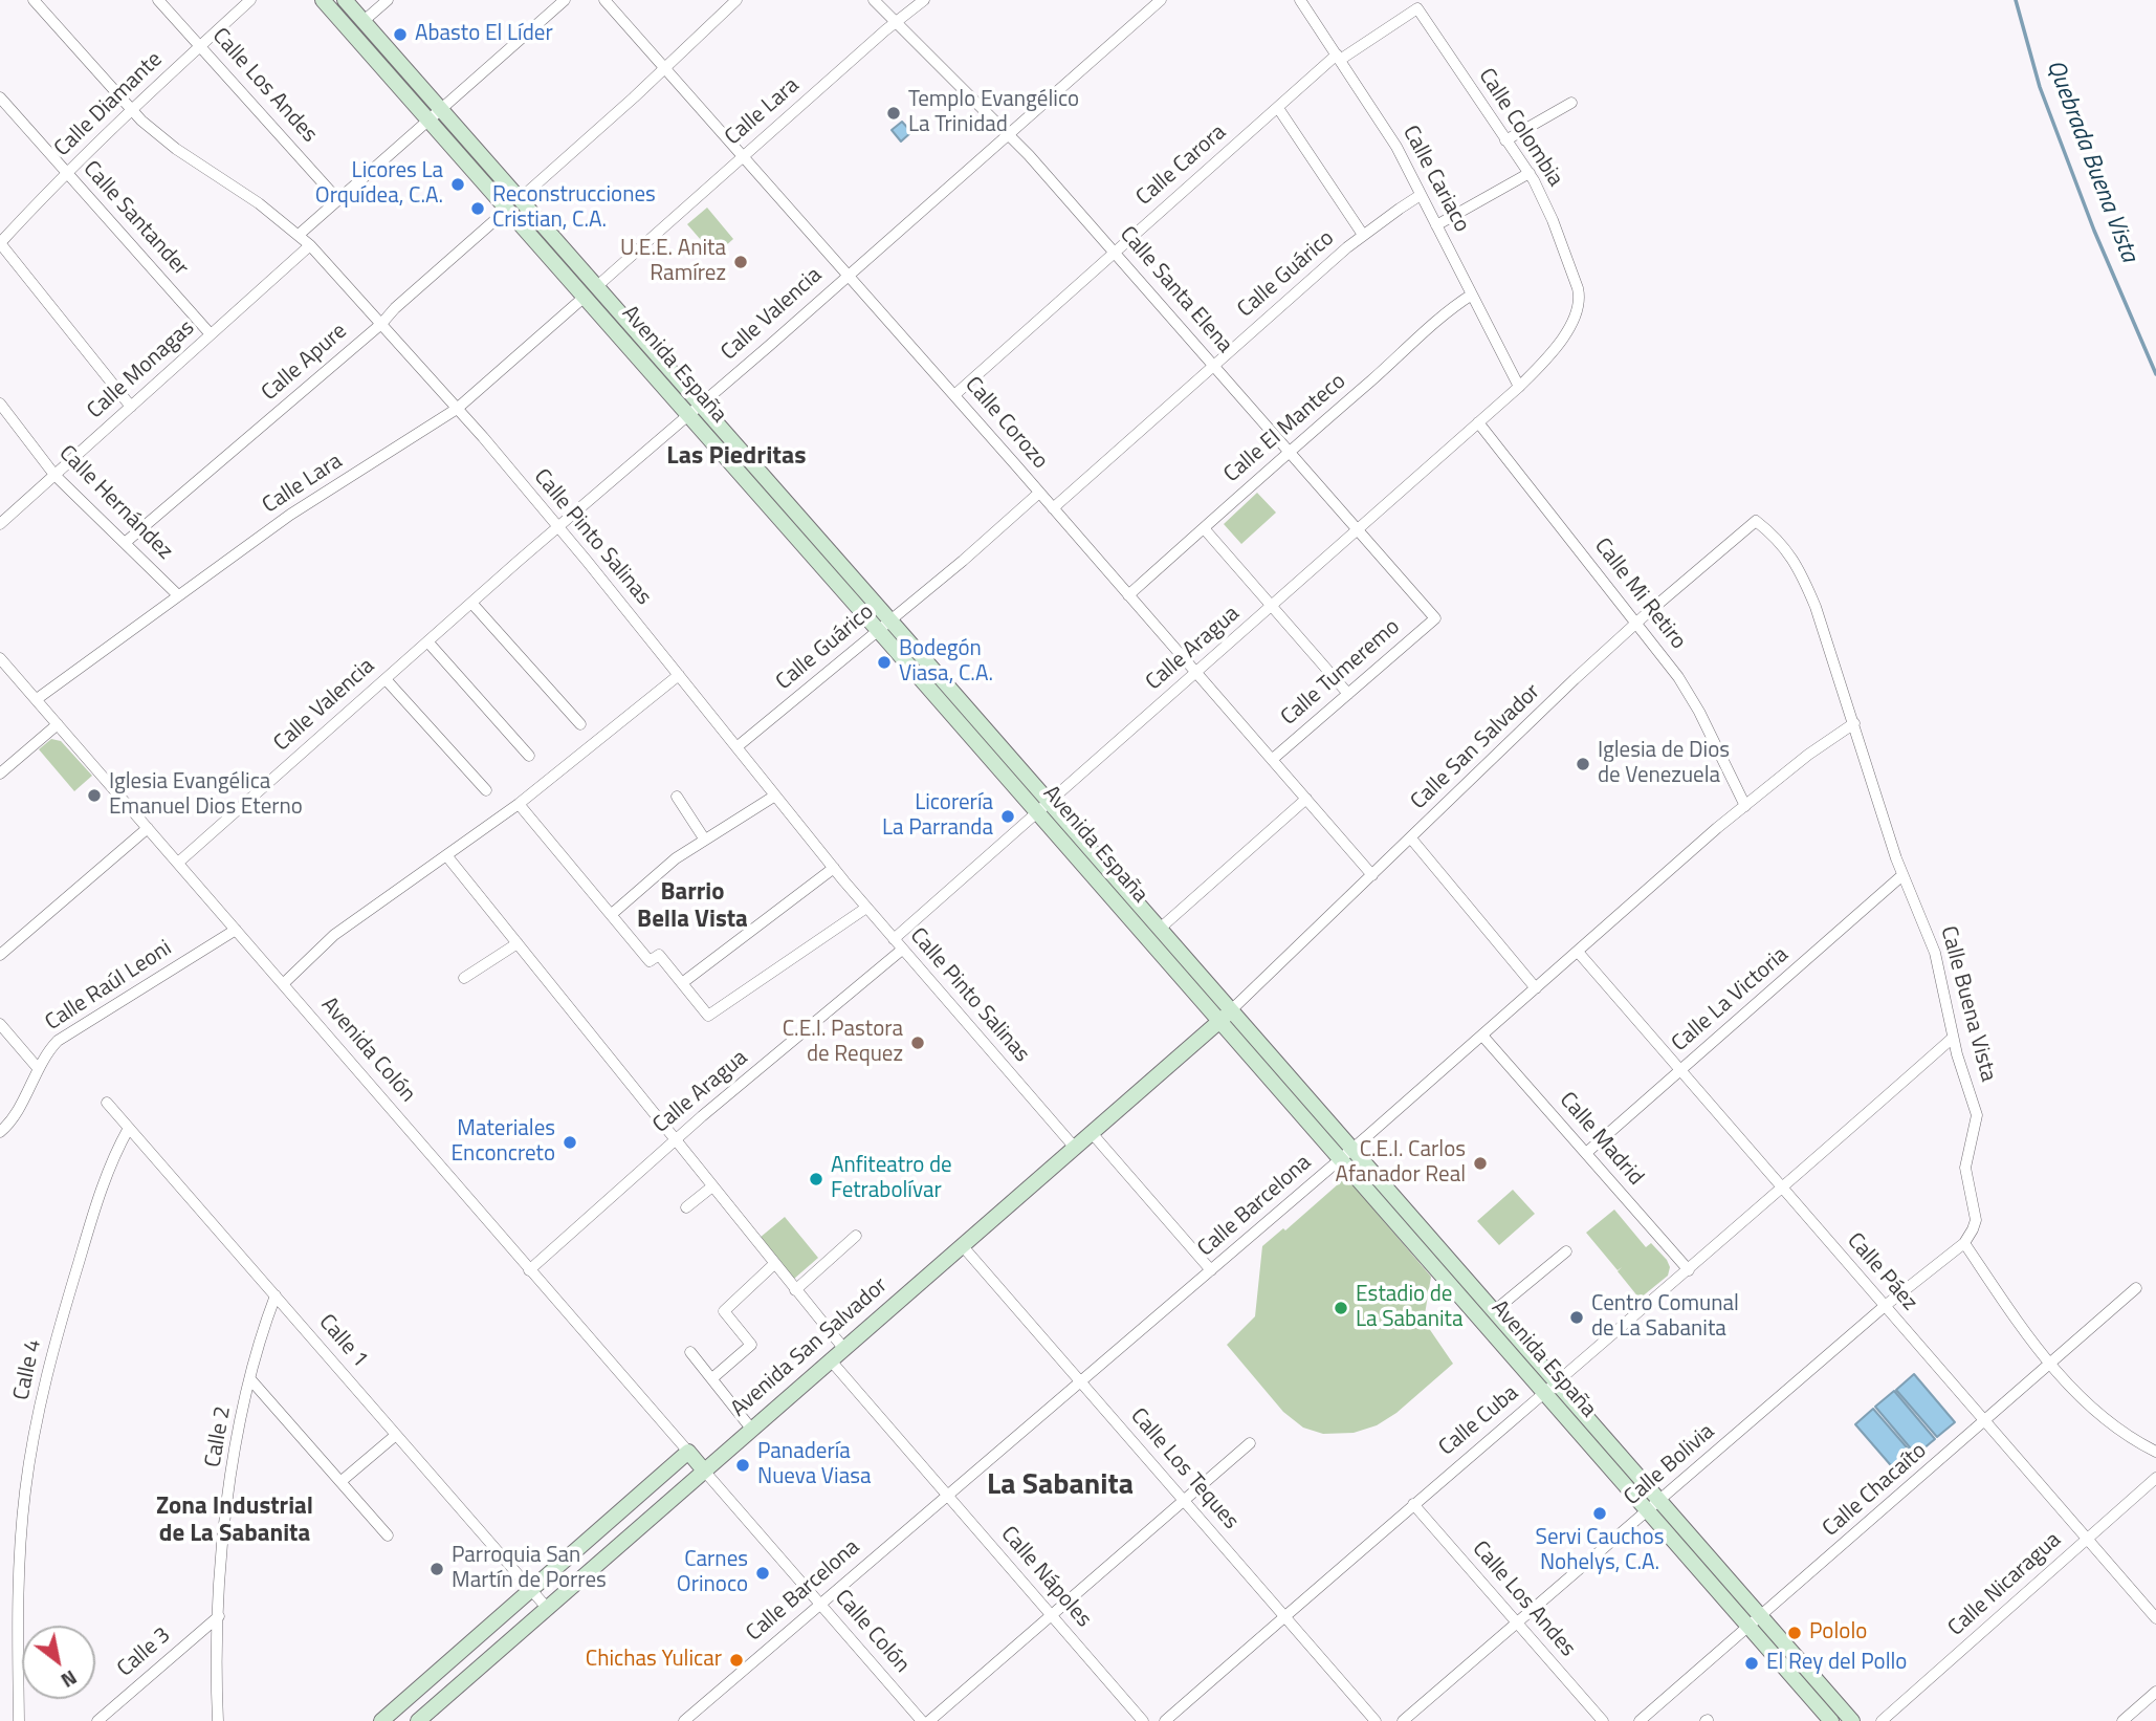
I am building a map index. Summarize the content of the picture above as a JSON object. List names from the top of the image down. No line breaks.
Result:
{"streets":{"main road":["Avenida España","Avenida Colón","Avenida San Salvador"],"street":["Calle Los Andes","Calle Diamante","Calle Lara","Calle Colombia","Calle Carora","Calle Cariaco","Calle Santander","Calle Guárico","Calle Santa Elena","Calle Valencia","Calle Apure","Calle Monagas","Calle Corozo","Calle El Manteco","Calle Hernández","Calle Pinto Salinas","Calle Mi Retiro","Calle Aragua","Calle Tumeremo","Calle San Salvador","Calle Raúl Leoni","Calle La Victoria","Calle Buena Vista","Calle Madrid","Calle Barcelona","Calle Páez","Calle 1","Calle 4","Calle Cuba","Calle 2","Calle Bolivia","Calle Los Teques","Calle Chacaíto","Calle Nápoles","Calle Nicaragua","Calle Colón","Calle 3"]},"crossings":[["Calle Los Andes","Calle Diamante"],["Calle Los Andes","Calle Cuba"],["Calle Los Andes","Calle Bolivia"],["Calle Diamante","Calle Santander"],["Calle Diamante","Calle Pinto Salinas"],["Calle Lara","Calle Santa Elena"],["Calle Lara","Avenida España"],["Calle Lara","Calle Corozo"],["Calle Lara","Calle Hernández"],["Calle Lara","Calle Pinto Salinas"],["Calle Lara","Avenida Colón"],["Calle Colombia","Calle Carora"],["Calle Colombia","Calle Cariaco"],["Calle Colombia","Calle Aragua"],["Calle Carora","Calle Cariaco"],["Calle Carora","Calle Santa Elena"],["Calle Carora","Calle Corozo"],["Calle Cariaco","Calle Guárico"],["Calle Cariaco","Calle El Manteco"],["Calle Cariaco","Calle Aragua"],["Calle Santander","Calle Monagas"],["Calle Guárico","Calle Santa Elena"],["Calle Guárico","Avenida España"],["Calle Guárico","Calle Corozo"],["Calle Guárico","Calle Pinto Salinas"],["Calle Santa Elena","Calle Valencia"],["Calle Santa Elena","Calle El Manteco"],["Calle Santa Elena","Calle Aragua"],["Calle Santa Elena","Calle Tumeremo"],["Calle Valencia","Avenida España"],["Calle Valencia","Calle Corozo"],["Calle Valencia","Calle Pinto Salinas"],["Calle Valencia","Avenida Colón"],["Calle Apure","Avenida España"],["Calle Apure","Calle Hernández"],["Calle Apure","Calle Pinto Salinas"],["Avenida España","Calle Aragua"],["Avenida España","Calle San Salvador"],["Avenida España","Calle Barcelona"],["Avenida España","Avenida San Salvador"],["Avenida España","Calle Cuba"],["Avenida España","Calle Bolivia"],["Avenida España","Calle Chacaíto"],["Calle Monagas","Calle Hernández"],["Calle Monagas","Calle Pinto Salinas"],["Calle Corozo","Calle El Manteco"],["Calle Corozo","Calle Aragua"],["Calle Corozo","Calle Tumeremo"],["Calle Corozo","Calle San Salvador"],["Calle Pinto Salinas","Calle Aragua"],["Calle Pinto Salinas","Avenida San Salvador"],["Calle Mi Retiro","Calle Aragua"],["Calle Mi Retiro","Calle San Salvador"],["Calle Mi Retiro","Calle Barcelona"],["Calle Aragua","Avenida Colón"],["Calle San Salvador","Calle Buena Vista"],["Calle San Salvador","Avenida San Salvador"],["Calle Raúl Leoni","Avenida Colón"],["Calle La Victoria","Calle Buena Vista"],["Calle La Victoria","Calle Madrid"],["Calle La Victoria","Calle Páez"],["Calle Buena Vista","Calle Barcelona"],["Calle Buena Vista","Calle Cuba"],["Calle Buena Vista","Calle Bolivia"],["Avenida Colón","Avenida San Salvador"],["Avenida Colón","Calle Colón"],["Calle Madrid","Calle Barcelona"],["Calle Madrid","Calle Cuba"],["Calle Barcelona","Calle Páez"],["Calle Barcelona","Calle Los Teques"],["Calle Barcelona","Calle Nápoles"],["Calle Barcelona","Calle Colón"],["Calle Páez","Calle Cuba"],["Calle Páez","Calle Bolivia"],["Calle Páez","Calle Chacaíto"],["Calle Páez","Calle Nicaragua"],["Calle 1","Avenida San Salvador"],["Calle 1","Calle 4"],["Calle 1","Calle 2"],["Avenida San Salvador","Calle Los Teques"],["Avenida San Salvador","Calle Nápoles"],["Avenida San Salvador","Calle Colón"],["Calle Cuba","Calle Los Teques"],["Calle 2","Calle 3"]],"districts":["Las Piedritas","Barrio Bella Vista","La Sabanita","Zona Industrial de La Sabanita"],"water":["Quebrada Buena Vista"],"places":["Abasto El Líder","Templo Evangélico La Trinidad","Licores La Orquídea, C.A.","Reconstrucciones Cristian, C.A.","U.E.E. Anita Ramírez","Bodegón Viasa, C.A.","Iglesia de Dios de Venezuela","Iglesia Evangélica Emanuel Dios Eterno","Licorería La Parranda","C.E.I. Pastora de Requez","Materiales Enconcreto","C.E.I. Carlos Afanador Real","Anfiteatro de Fetrabolívar","Estadio de La Sabanita","Centro Comunal de La Sabanita","Panadería Nueva Viasa","Servi Cauchos Nohelys, C.A.","Parroquia San Martín de Porres","Carnes Orinoco","Pololo","Chichas Yulicar","El Rey del Pollo"],"north":"bottom right"}
